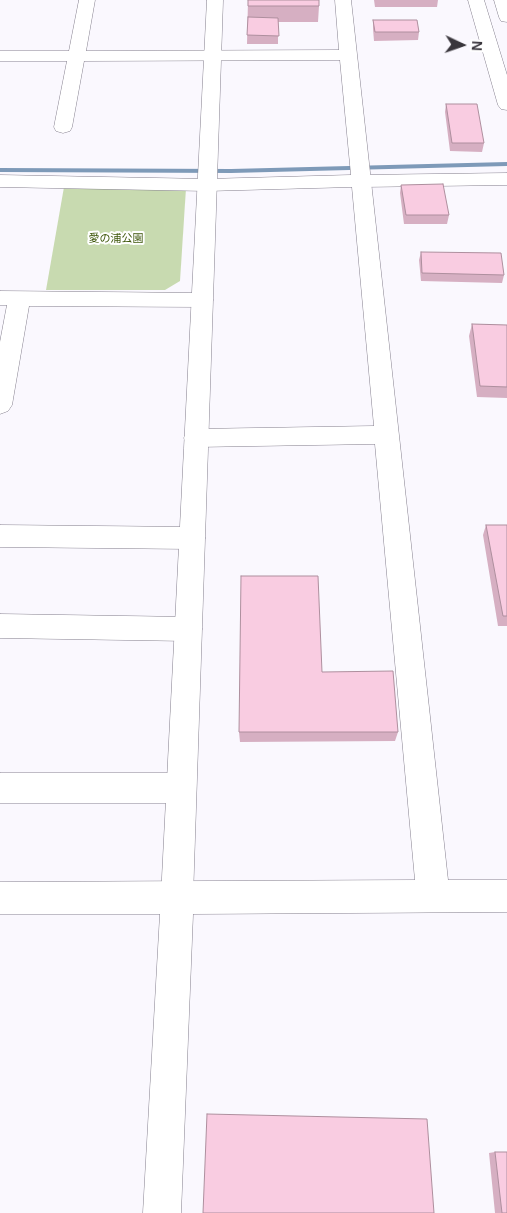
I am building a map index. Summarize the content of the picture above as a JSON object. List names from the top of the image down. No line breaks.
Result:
{"parks":["愛の浦公園"],"north":"right"}
